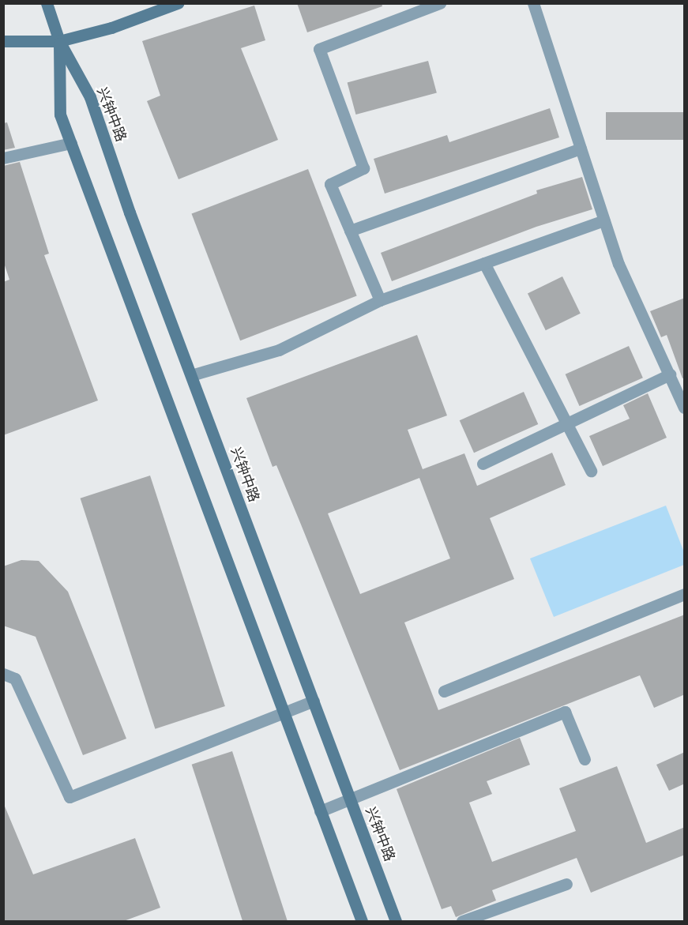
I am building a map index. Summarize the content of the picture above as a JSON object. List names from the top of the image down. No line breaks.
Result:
{"streets":{"main road":["兴钟中路"]}}
